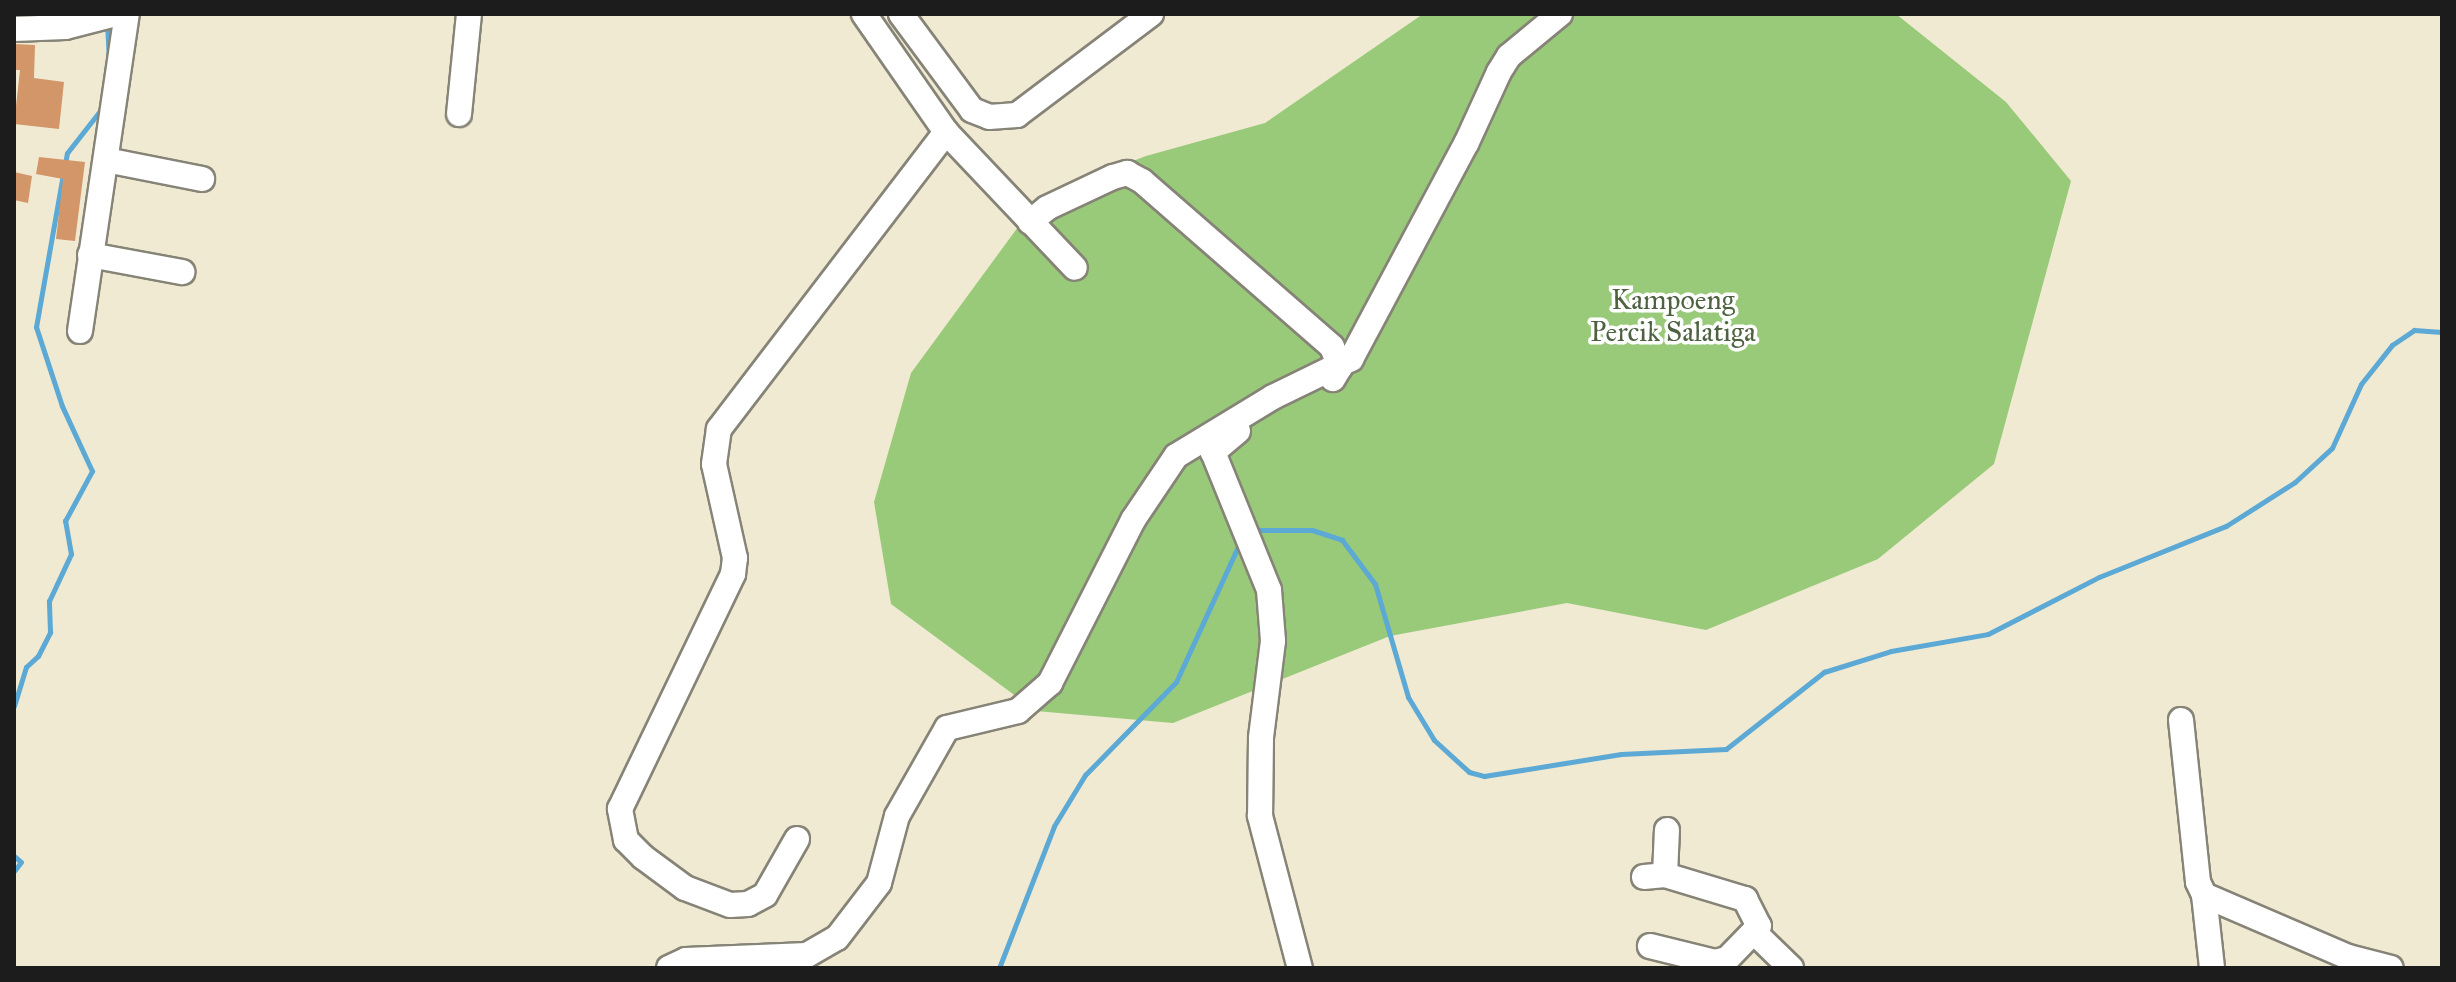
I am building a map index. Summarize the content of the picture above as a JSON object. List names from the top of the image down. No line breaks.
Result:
{"parks":["Kampoeng Percik Salatiga"]}
